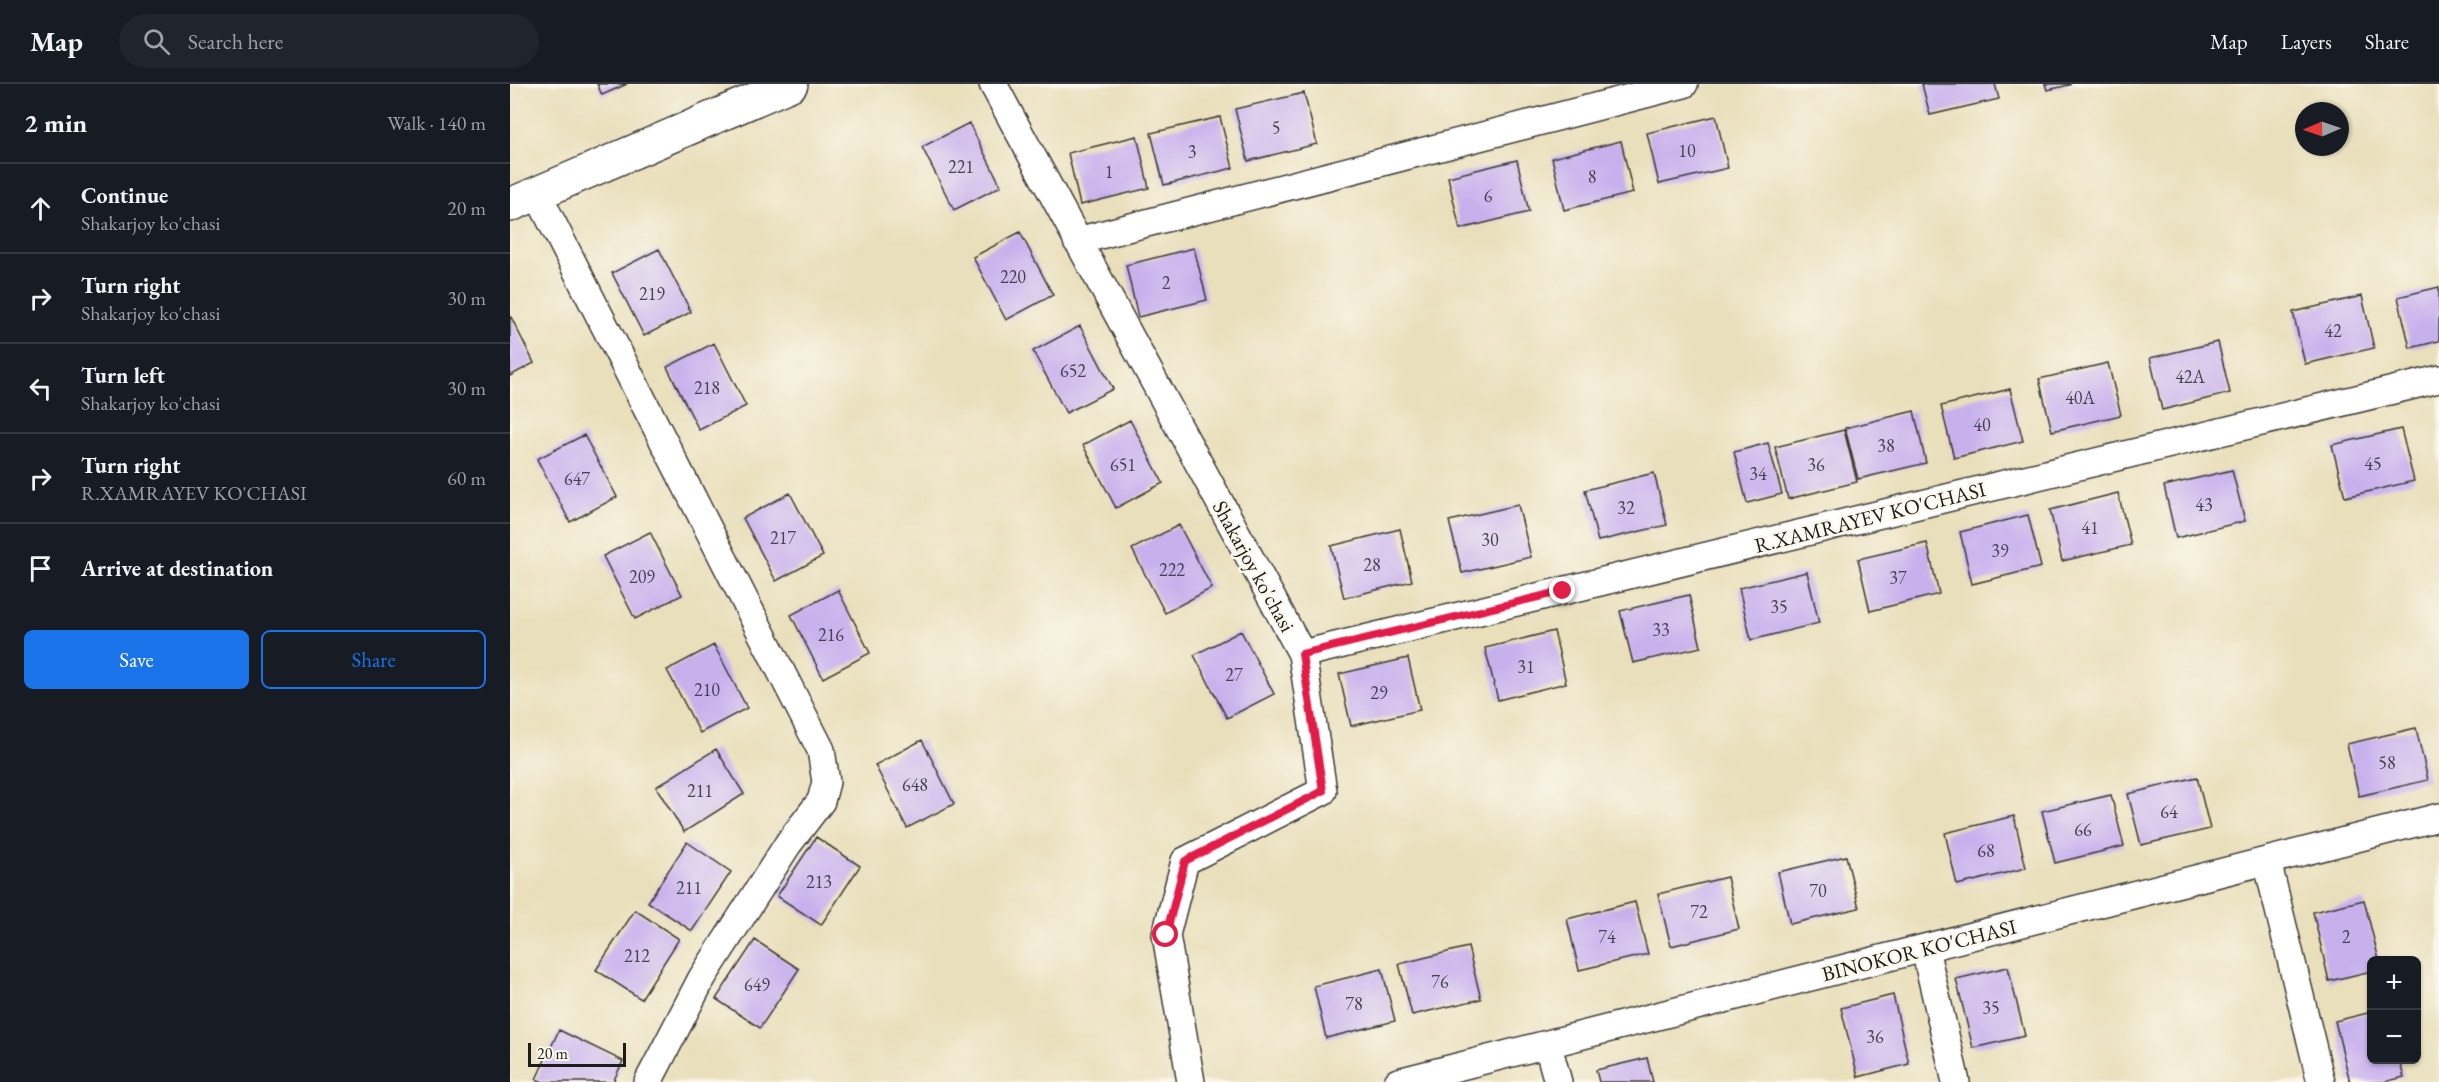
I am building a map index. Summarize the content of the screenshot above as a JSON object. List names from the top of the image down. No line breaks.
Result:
{"streets":{"street":["R.XAMRAYEV KO'CHASI","Shakarjoy ko'chasi","BINOKOR KO'CHASI"]},"crossings":[["R.XAMRAYEV KO'CHASI","Shakarjoy ko'chasi"]],"house_numbers":["5","10","3","221","1","8","6","220","2","219","42","652","42A","218","40A","40","38","45","651","36","34","647","43","32","41","217","30","39","28","222","209","37","35","33","216","31","27","210","29","58","648","211","64","66","68","213","211","70","72","74","2","212","76","649","78","35","36"],"scale_bar":"20 m","north":"left","page":{"header":"Map","search":"Search here","nav":["Map","Layers","Share"],"heading":["2 min","Walk · 140 m"],"list":[["Continue","Shakarjoy ko'chasi","20 m"],["Turn right","Shakarjoy ko'chasi","30 m"],["Turn left","Shakarjoy ko'chasi","30 m"],["Turn right","R.XAMRAYEV KO'CHASI","60 m"],"Arrive at destination"],"buttons":["Save","Share"],"map_buttons":["+","−"],"scale":"20 m"}}
